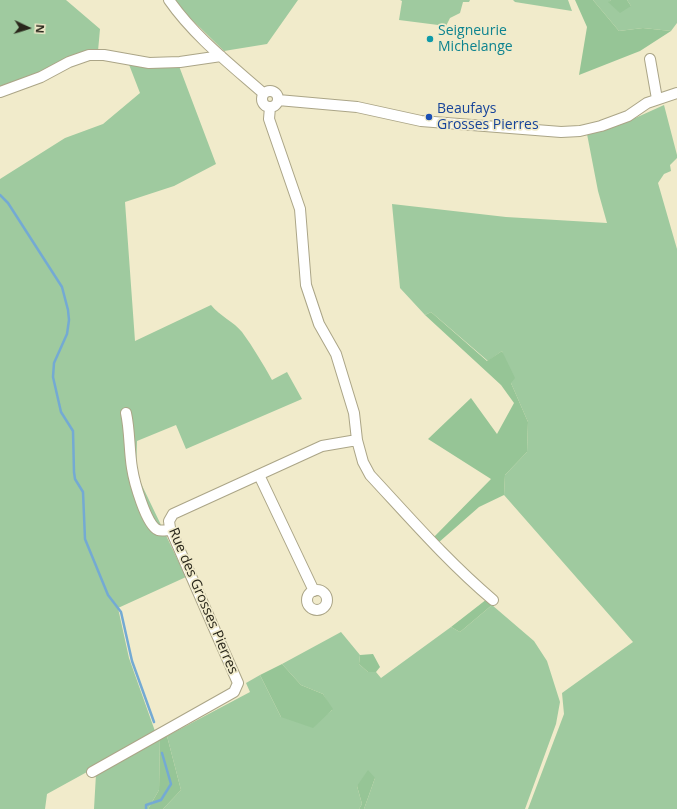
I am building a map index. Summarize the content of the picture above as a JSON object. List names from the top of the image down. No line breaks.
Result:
{"streets":{"street":["Rue des Grosses Pierres"]},"places":["Seigneurie Michelange","Beaufays Grosses Pierres"],"north":"right"}
